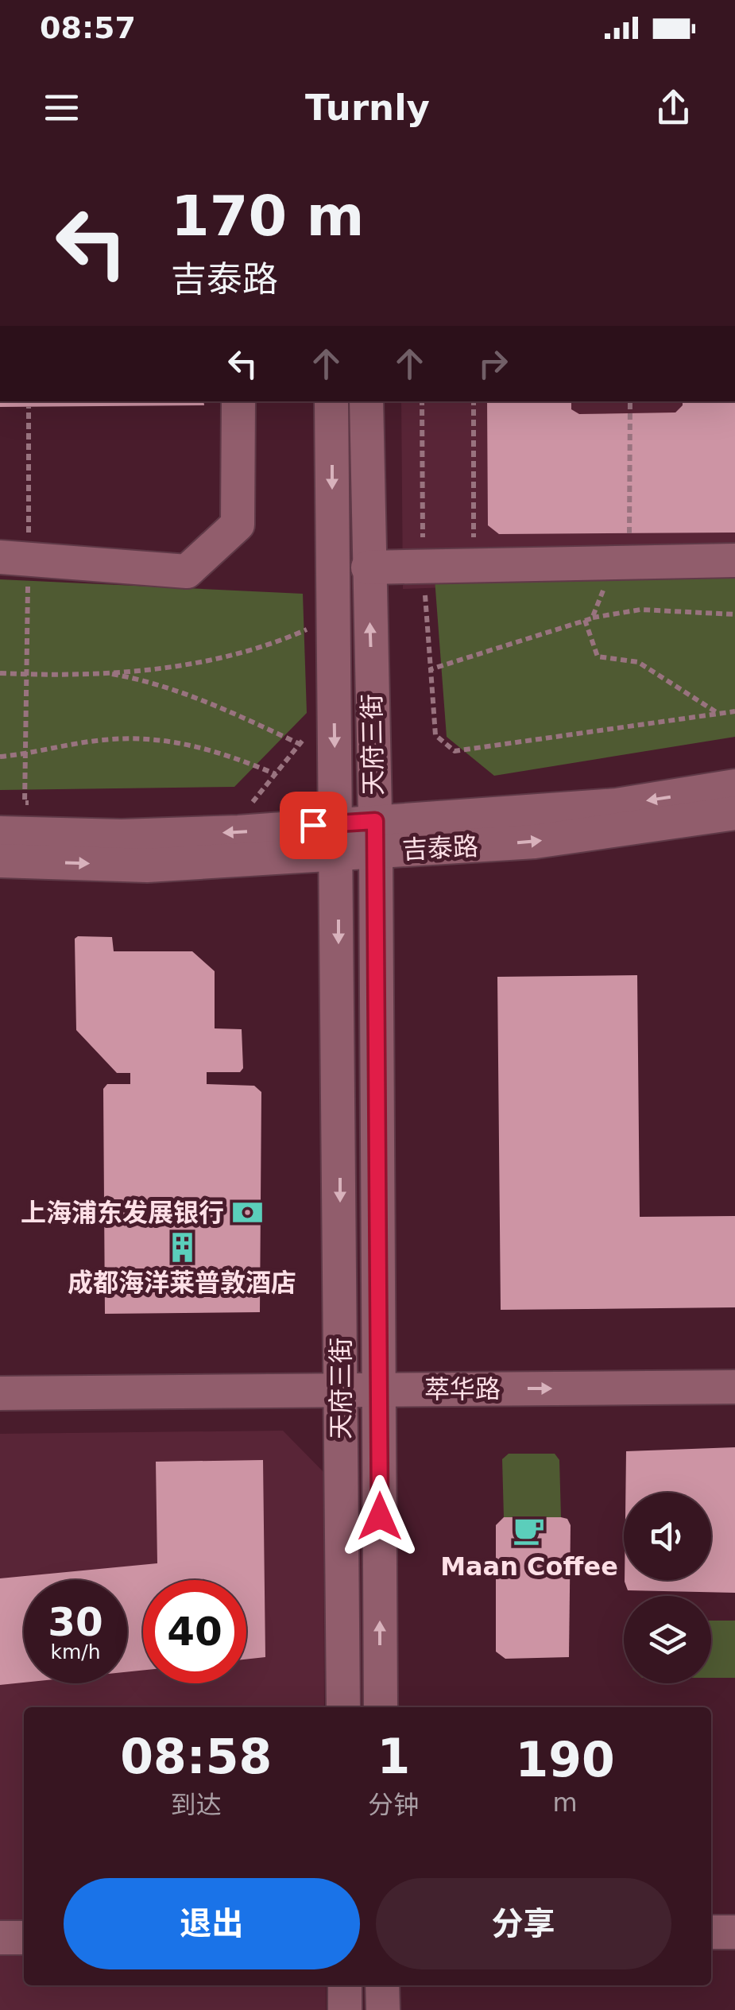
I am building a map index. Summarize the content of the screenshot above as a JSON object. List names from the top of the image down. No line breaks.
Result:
{"streets":{"street":["天府三街","吉泰路","萃华路"]},"crossings":[["天府三街","吉泰路"],["天府三街","萃华路"]],"one_way":["萃华路"],"places":{"bank":["上海浦东发展银行"],"building":["成都海洋莱普敦酒店"],"cafe":["Maan Coffee"]},"page":{"status":"08:57","header":"Turnly","turn":["170 m","吉泰路"],"speed":"30 km/h","limit":"40","eta":["08:58","到达","1","分钟","190","m"],"buttons":["退出","分享"]}}
